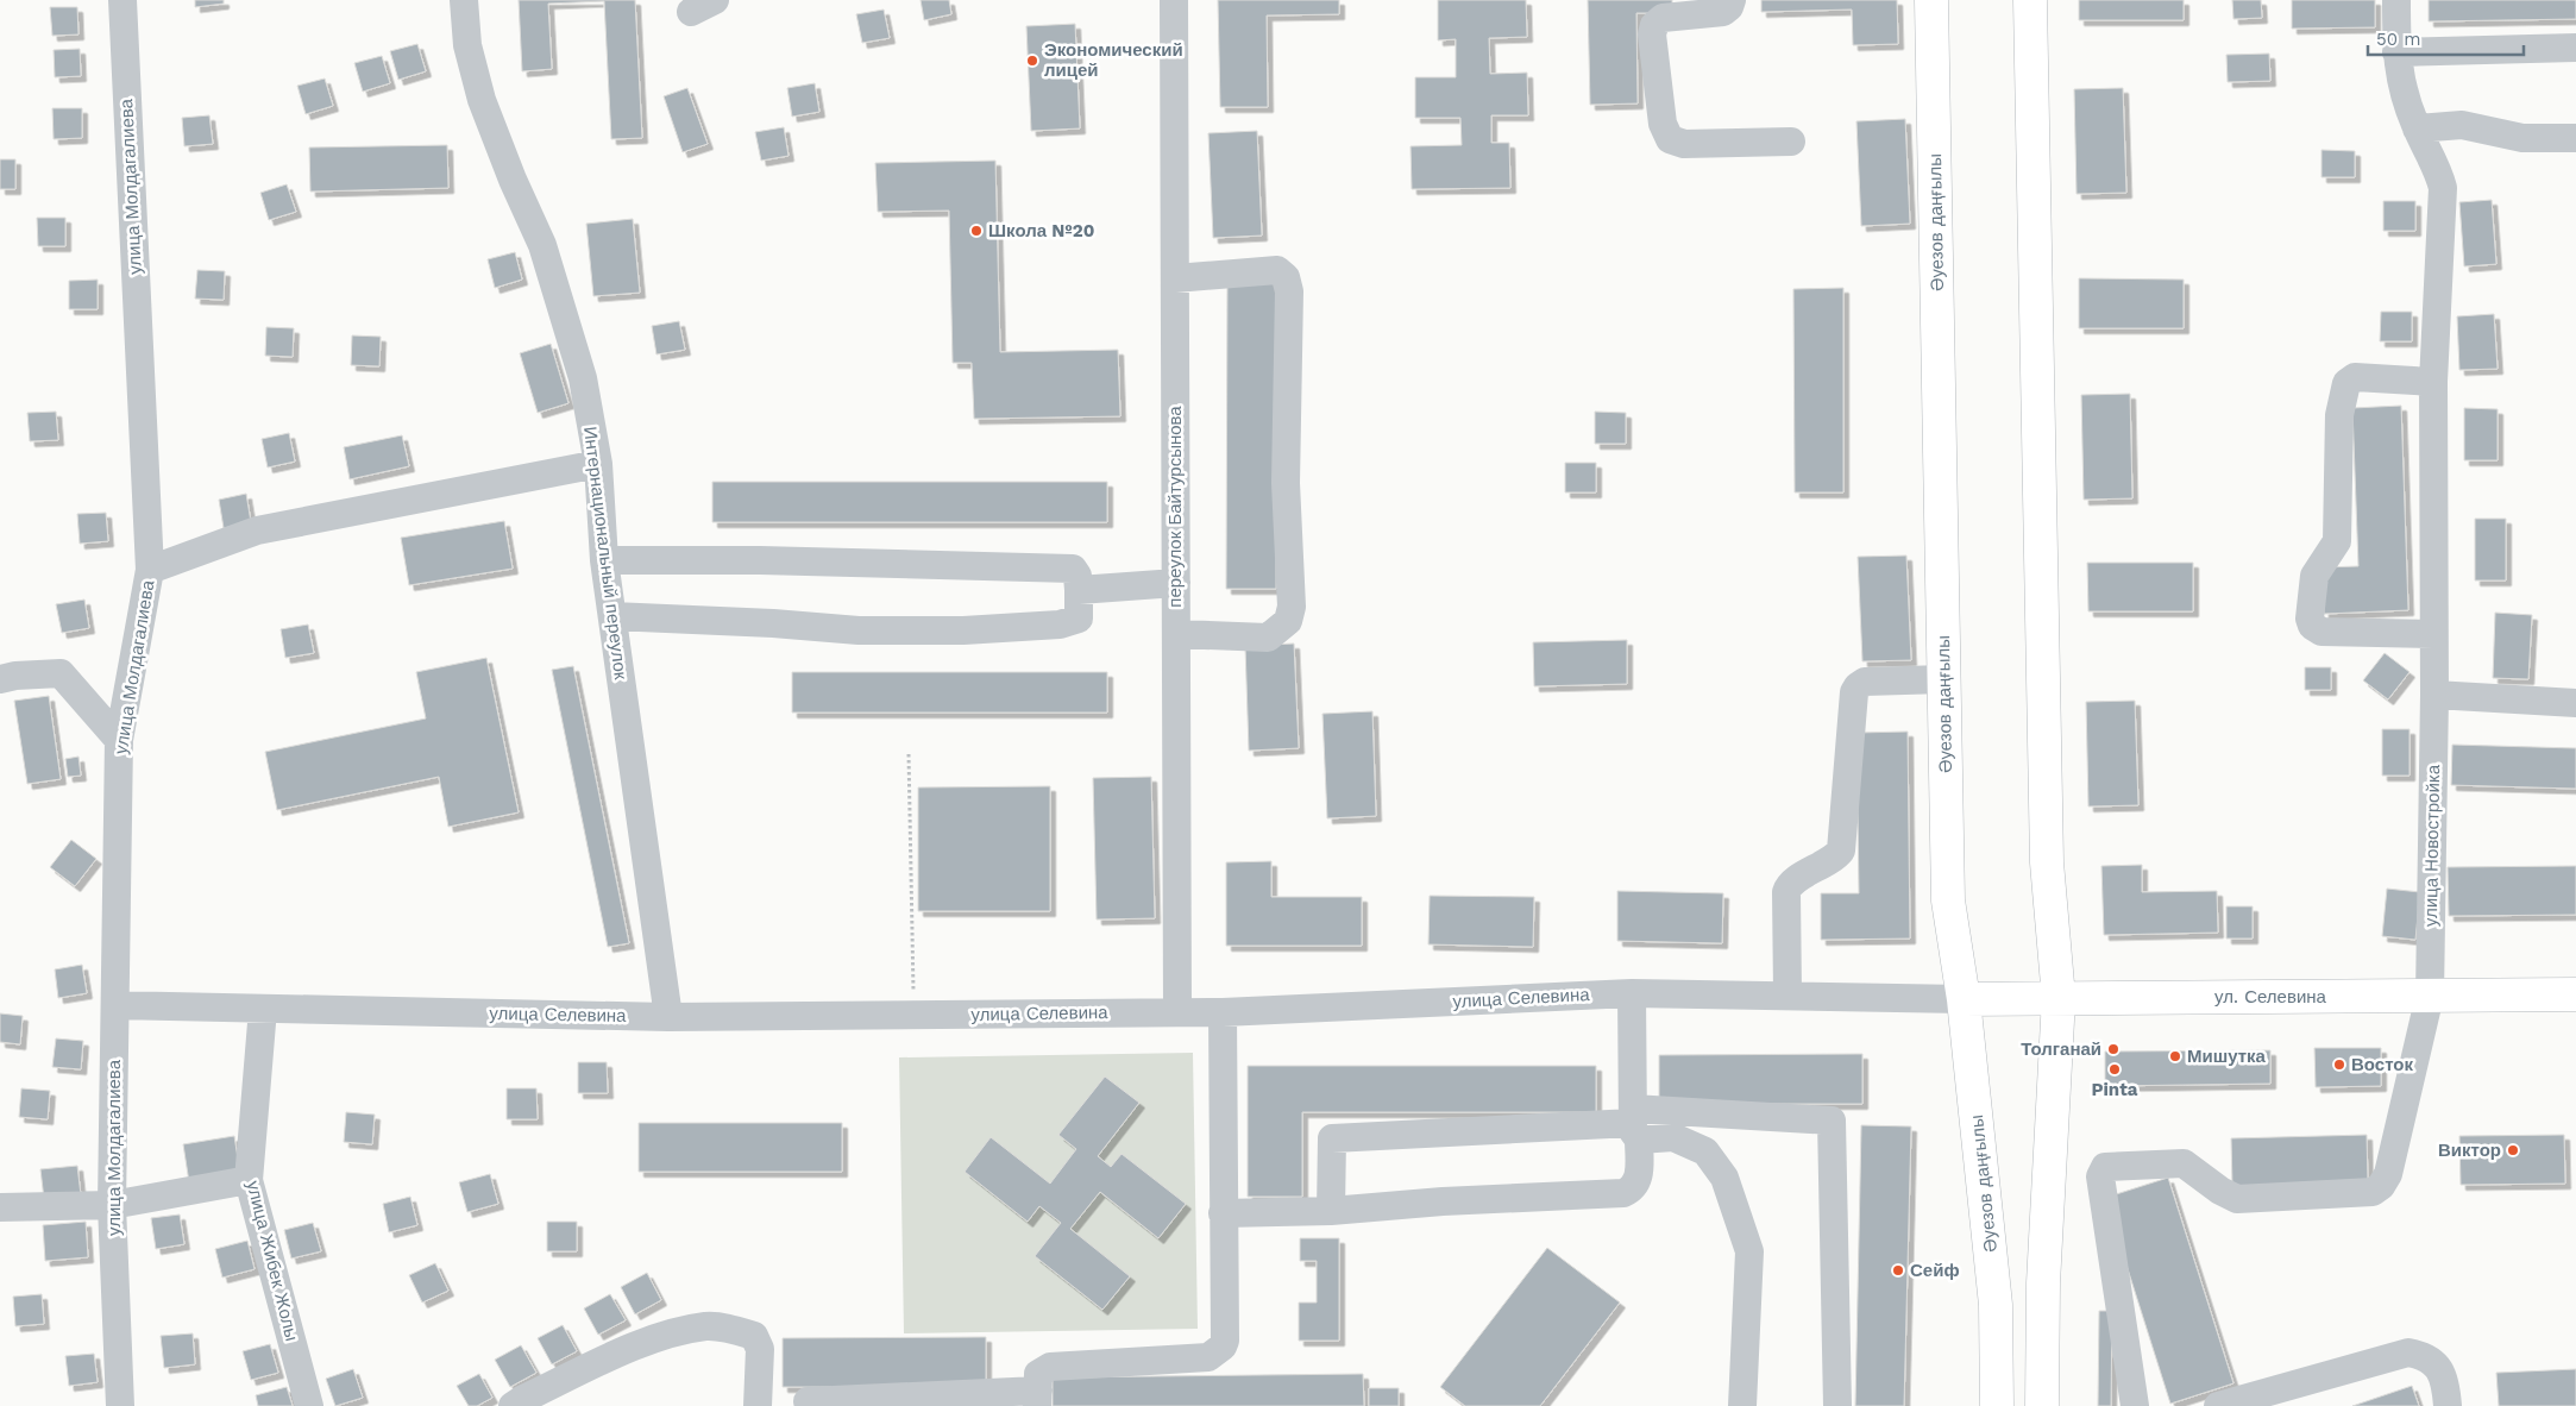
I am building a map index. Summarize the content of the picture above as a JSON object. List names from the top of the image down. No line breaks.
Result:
{"streets":{"main road":["Әуезов даңғылы","ул. Селевина"],"street":["улица Молдагалиева","переулок Байтурсынова","Интернациональный переулок","улица Новостройка","улица Селевина","улица Жибек Жолы"]},"crossings":[["улица Молдагалиева","улица Селевина"],["Әуезов даңғылы","ул. Селевина"],["Әуезов даңғылы","улица Селевина"],["переулок Байтурсынова","улица Селевина"],["Интернациональный переулок","улица Селевина"],["улица Новостройка","ул. Селевина"],["ул. Селевина","улица Селевина"],["улица Селевина","улица Жибек Жолы"]],"places":["Экономический лицей","Школа №20","Толганай","Мишутка","Восток","Pinta","Виктор","Сейф"],"scale_bar":"50 m"}
